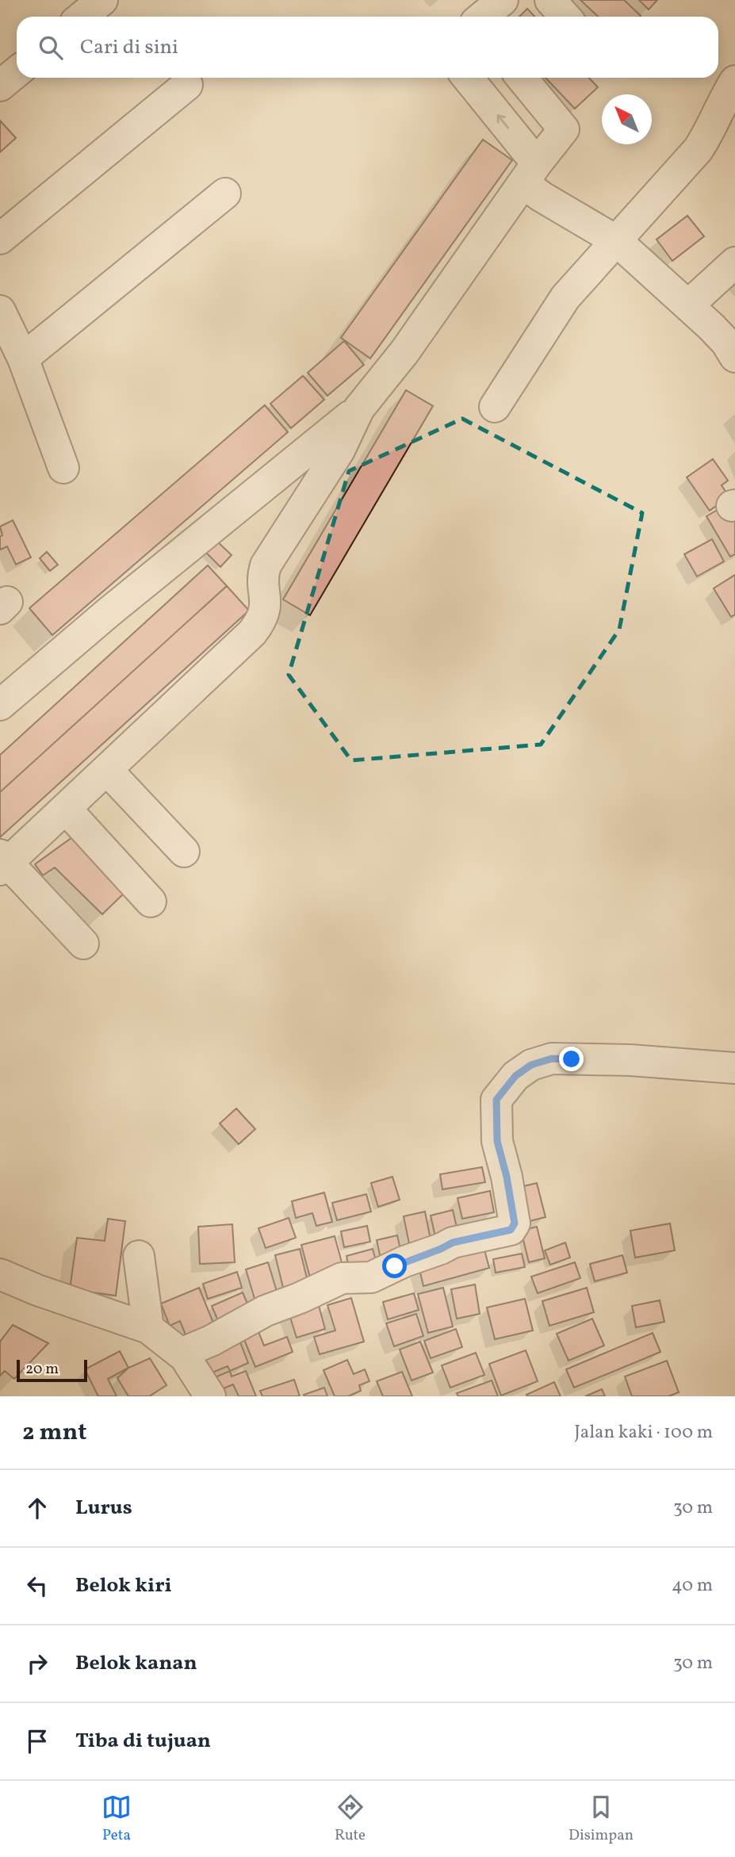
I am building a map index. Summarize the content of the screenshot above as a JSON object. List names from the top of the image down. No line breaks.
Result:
{"scale_bar":"20 m","north":"top left","page":{"search":"Cari di sini","scale":"20 m","heading":["2 mnt","Jalan kaki · 100 m"],"list":[["Lurus","30 m"],["Belok kiri","40 m"],["Belok kanan","30 m"],"Tiba di tujuan"],"nav":["Peta","Rute","Disimpan"]}}
